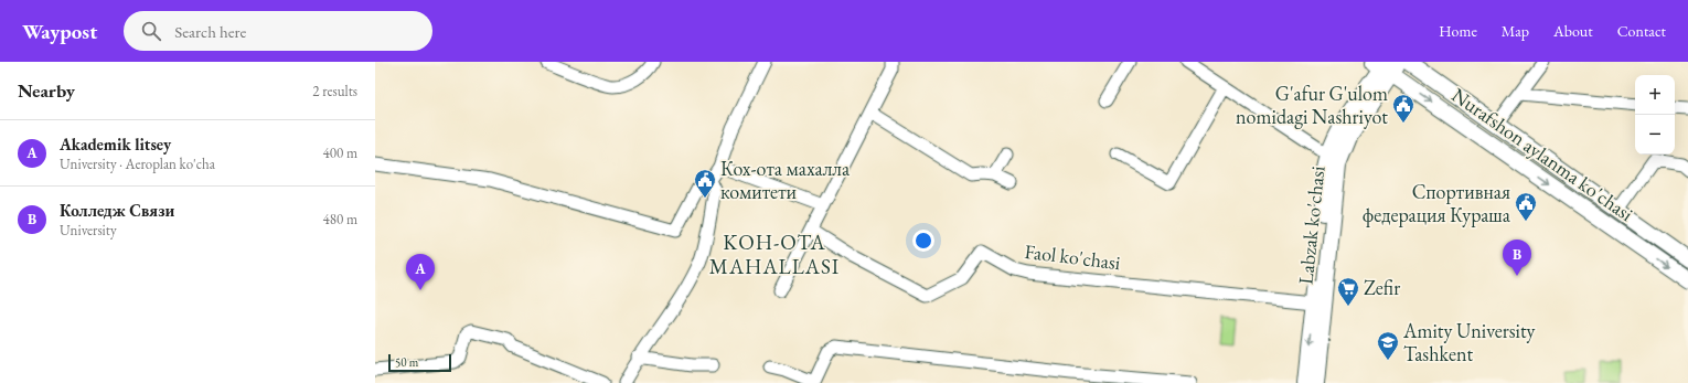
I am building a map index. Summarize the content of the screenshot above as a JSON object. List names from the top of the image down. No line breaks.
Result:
{"streets":{"main road":["Nurafshon aylanma ko'chasi","Labzak ko'chasi"],"street":["Faol ko'chasi"]},"crossings":[["Nurafshon aylanma ko'chasi","Labzak ko'chasi"],["Labzak ko'chasi","Faol ko'chasi"]],"districts":["KOH-OTA MAHALLASI"],"places":{"public building":["G'afur G'ulom nomidagi Nashriyot","Кох-ота махалла комитети","Спортивная федерация Кураша"],"supermarket":["Zefir"],"school or university":["Amity University Tashkent"]},"scale_bar":"50 m","page":{"header":"Waypost","search":"Search here","nav":["Home","Map","About","Contact"],"heading":["Nearby","2 results"],"map_buttons":["+","−"],"list":[{"mark":"A","name":"Akademik litsey","note":"University · Aeroplan ko'cha","value":"400 m"},{"mark":"B","name":"Колледж Связи","note":"University","value":"480 m"}],"pins":["B","A"],"scale":"50 m"}}
